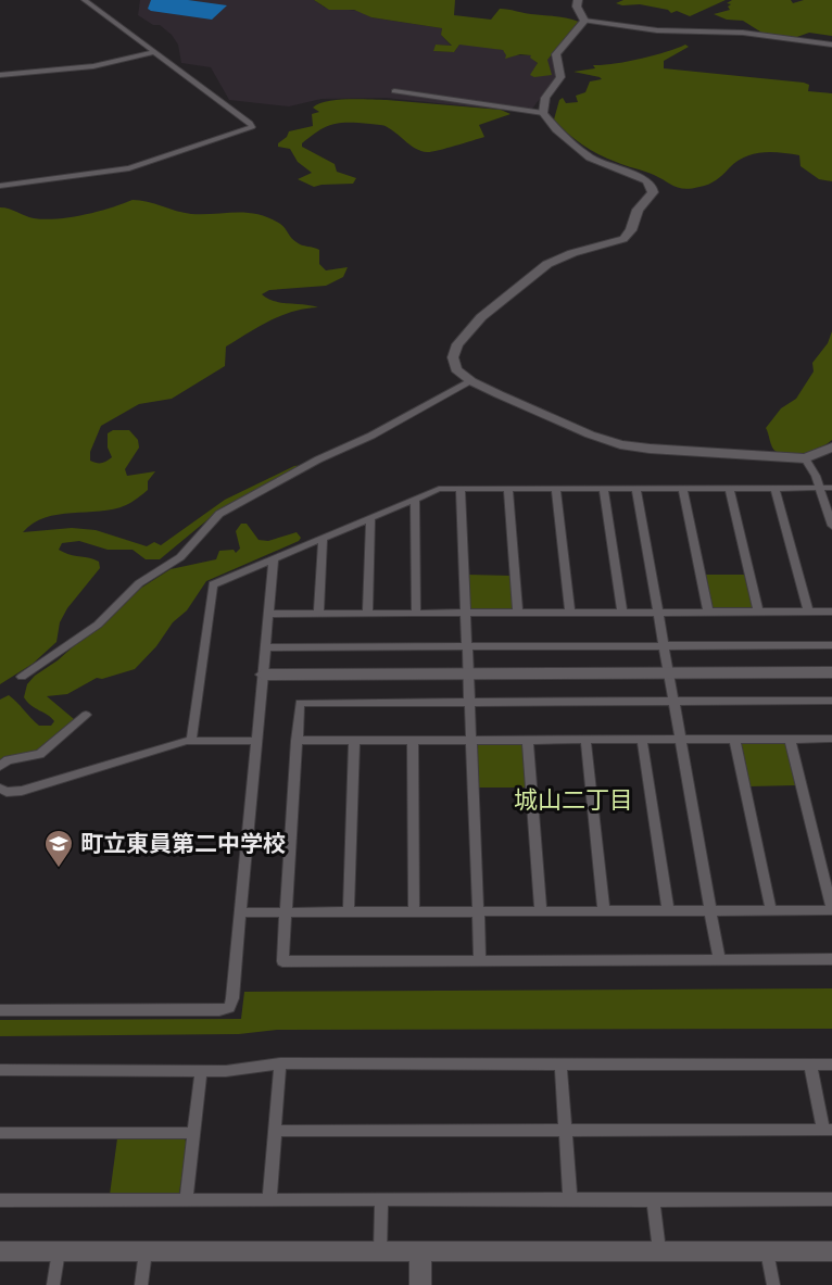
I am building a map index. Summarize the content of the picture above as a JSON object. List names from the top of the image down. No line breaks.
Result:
{"districts":["城山二丁目"],"places":{"school or university":["町立東員第二中学校"]}}
